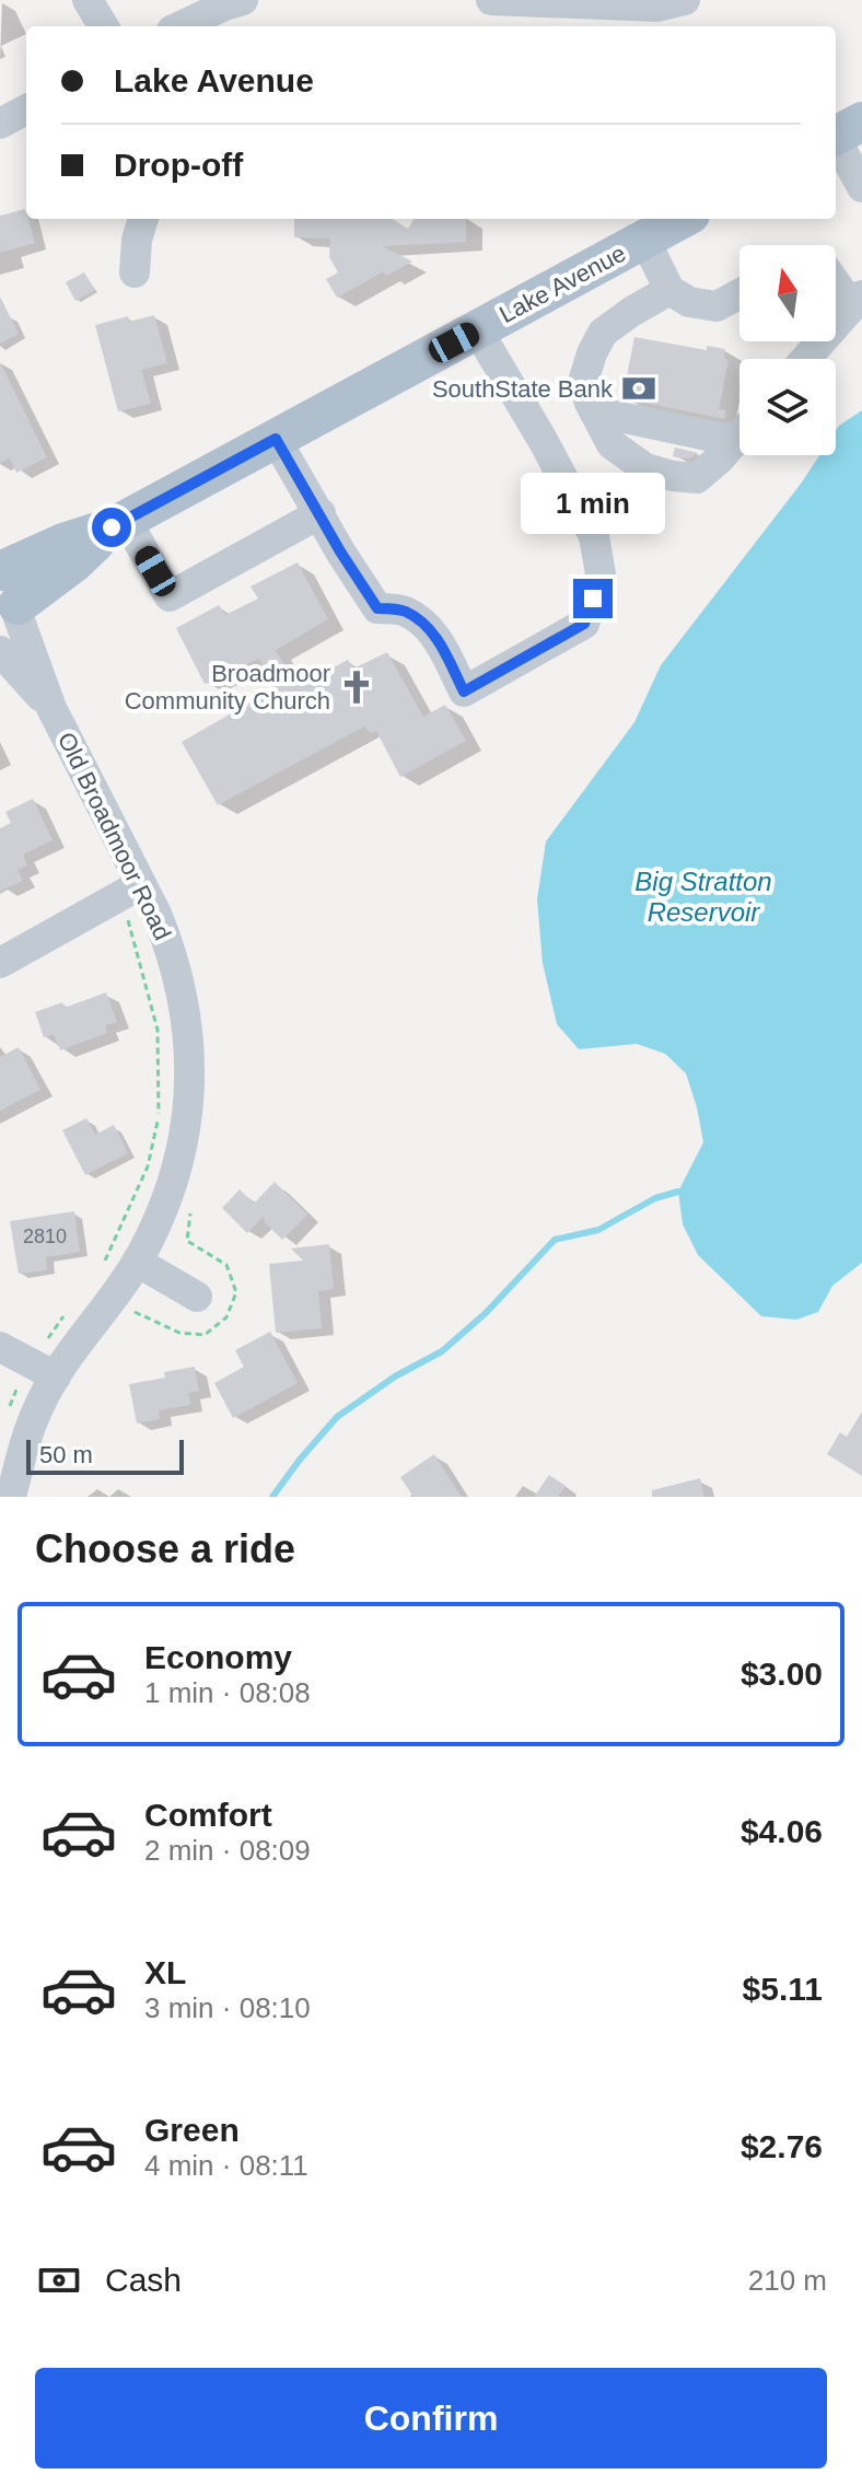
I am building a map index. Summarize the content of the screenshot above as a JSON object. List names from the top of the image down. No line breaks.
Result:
{"streets":{"main road":["Lake Avenue"],"street":["Old Broadmoor Road"]},"crossings":[["Lake Avenue","Old Broadmoor Road"]],"water":["Big Stratton Reservoir"],"places":{"bank":["SouthState Bank"],"church":["Broadmoor Community Church"]},"house_numbers":["2810"],"scale_bar":"50 m","north":"top","page":{"banner":["Lake Avenue","Drop-off"],"bubble":"1 min","scale":"50 m","heading":"Choose a ride","list":[{"name":"Economy","note":"1 min · 08:08","value":"$3.00"},{"name":"Comfort","note":"2 min · 08:09","value":"$4.06"},{"name":"XL","note":"3 min · 08:10","value":"$5.11"},{"name":"Green","note":"4 min · 08:11","value":"$2.76"}],"pay":["Cash","210 m"],"buttons":"Confirm"}}
